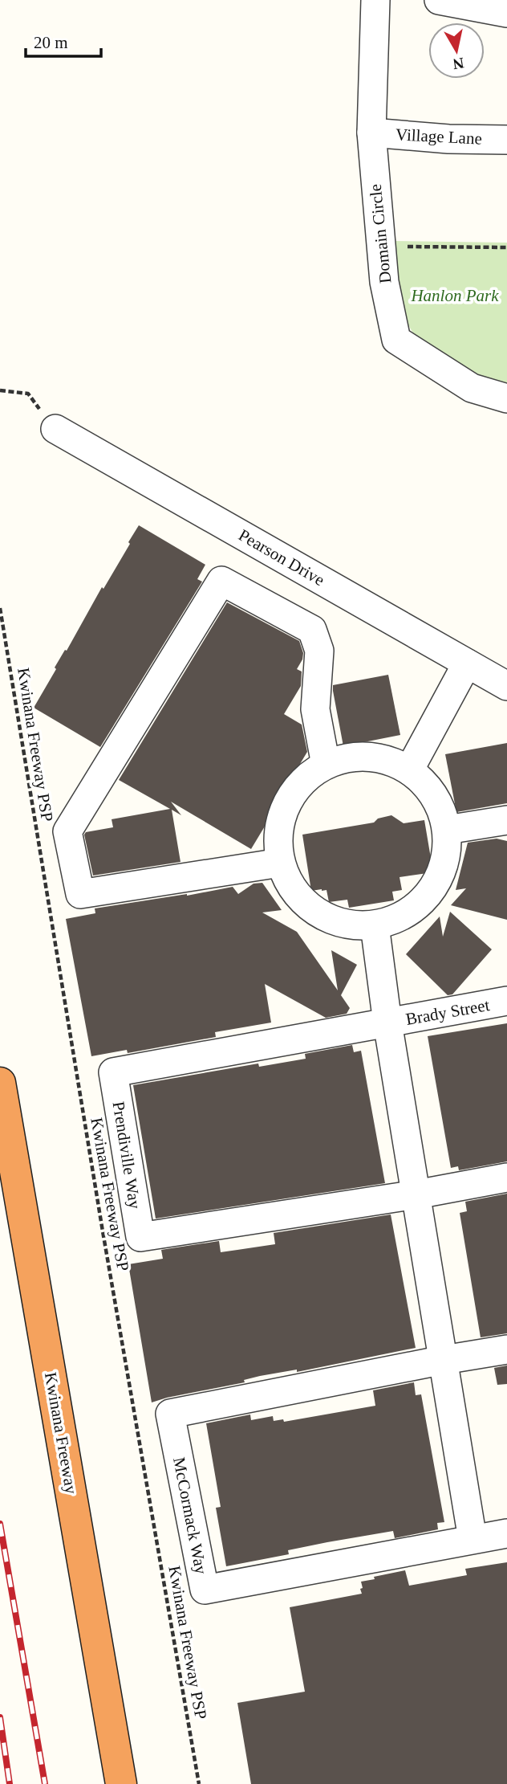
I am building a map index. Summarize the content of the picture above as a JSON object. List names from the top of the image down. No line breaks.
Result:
{"streets":{"highway":["Kwinana Freeway"],"street":["Village Lane","Domain Circle","Pearson Drive","Brady Street","Prendiville Way","McCormack Way"],"path":["Kwinana Freeway PSP"]},"crossings":[["Village Lane","Domain Circle"],["Brady Street","Prendiville Way"]],"parks":["Hanlon Park"],"scale_bar":"20 m","north":"bottom"}
